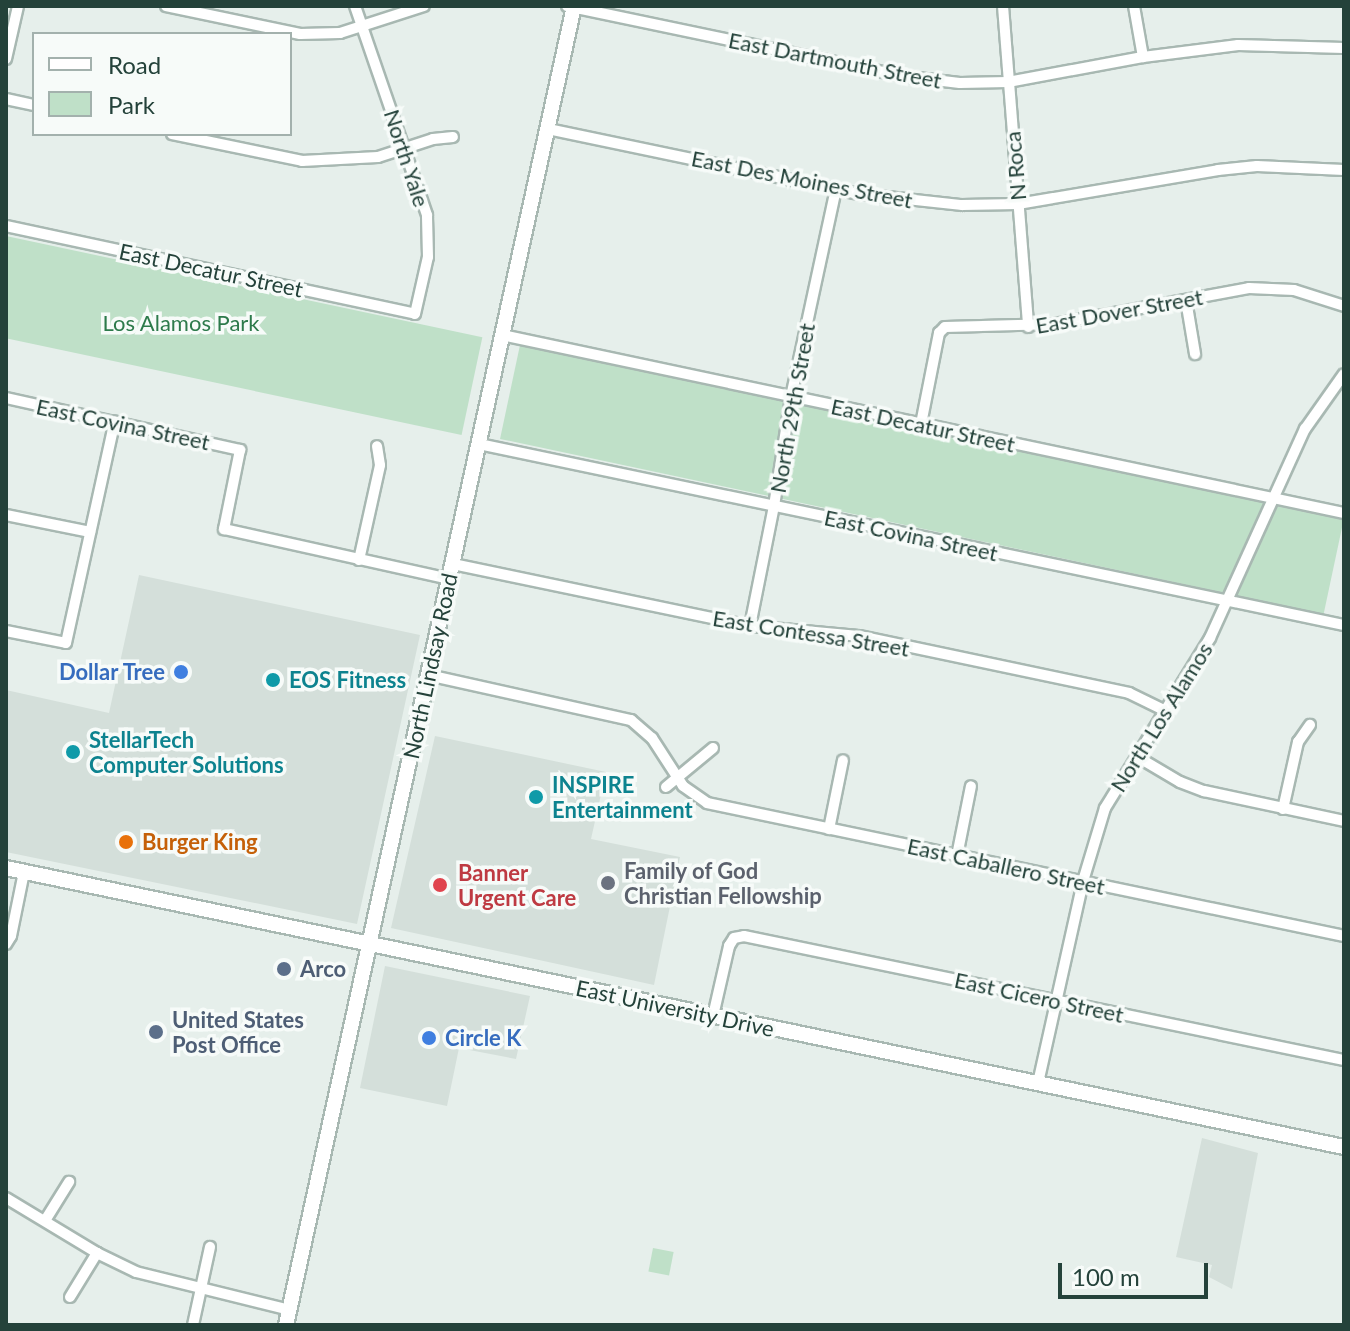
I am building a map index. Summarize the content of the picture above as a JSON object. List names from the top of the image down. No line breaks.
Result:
{"streets":{"main road":["North Lindsay Road","East University Drive"],"street":["East Dartmouth Street","North Yale","N Roca","East Des Moines Street","East Decatur Street","East Dover Street","North 29th Street","East Covina Street","East Contessa Street","North Los Alamos","East Caballero Street","East Cicero Street"]},"crossings":[["East Dartmouth Street","N Roca"],["East Dartmouth Street","North Lindsay Road"],["North Yale","East Decatur Street"],["N Roca","East Des Moines Street"],["N Roca","East Dover Street"],["East Des Moines Street","North 29th Street"],["East Des Moines Street","North Lindsay Road"],["East Decatur Street","East Dover Street"],["East Decatur Street","North 29th Street"],["East Decatur Street","North Lindsay Road"],["East Decatur Street","North Los Alamos"],["North 29th Street","East Covina Street"],["North 29th Street","East Contessa Street"],["East Covina Street","East Contessa Street"],["East Covina Street","North Lindsay Road"],["East Covina Street","North Los Alamos"],["East Contessa Street","North Lindsay Road"],["East Contessa Street","North Los Alamos"],["North Lindsay Road","East Caballero Street"],["North Lindsay Road","East University Drive"],["North Los Alamos","East Caballero Street"],["North Los Alamos","East Cicero Street"],["North Los Alamos","East University Drive"],["East Cicero Street","East University Drive"]],"parks":["Los Alamos Park"],"places":["Dollar Tree","EOS Fitness","StellarTech Computer Solutions","INSPIRE Entertainment","Burger King","Family of God Christian Fellowship","Banner Urgent Care","Arco","United States Post Office","Circle K"],"legend":["Road","Park"],"scale_bar":"100 m"}
